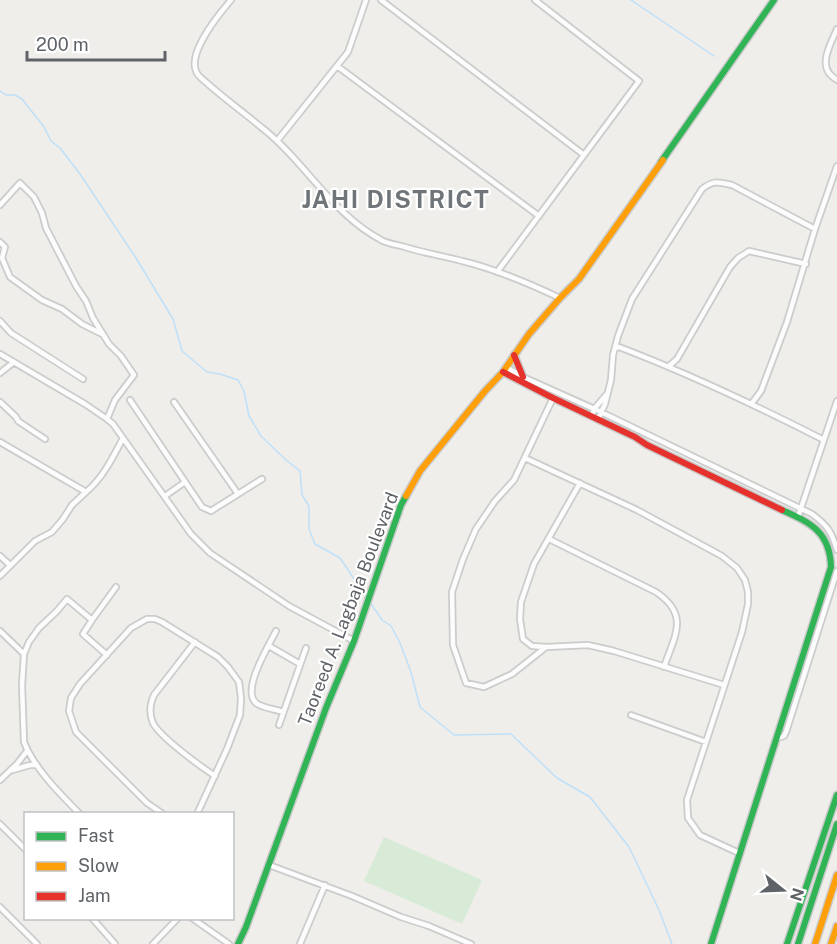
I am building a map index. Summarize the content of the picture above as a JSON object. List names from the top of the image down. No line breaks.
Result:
{"streets":{"main road":["Taoreed A. Lagbaja Boulevard"]},"districts":["JAHI DISTRICT"],"legend":["Fast","Slow","Jam"],"scale_bar":"200 m","north":"right"}
